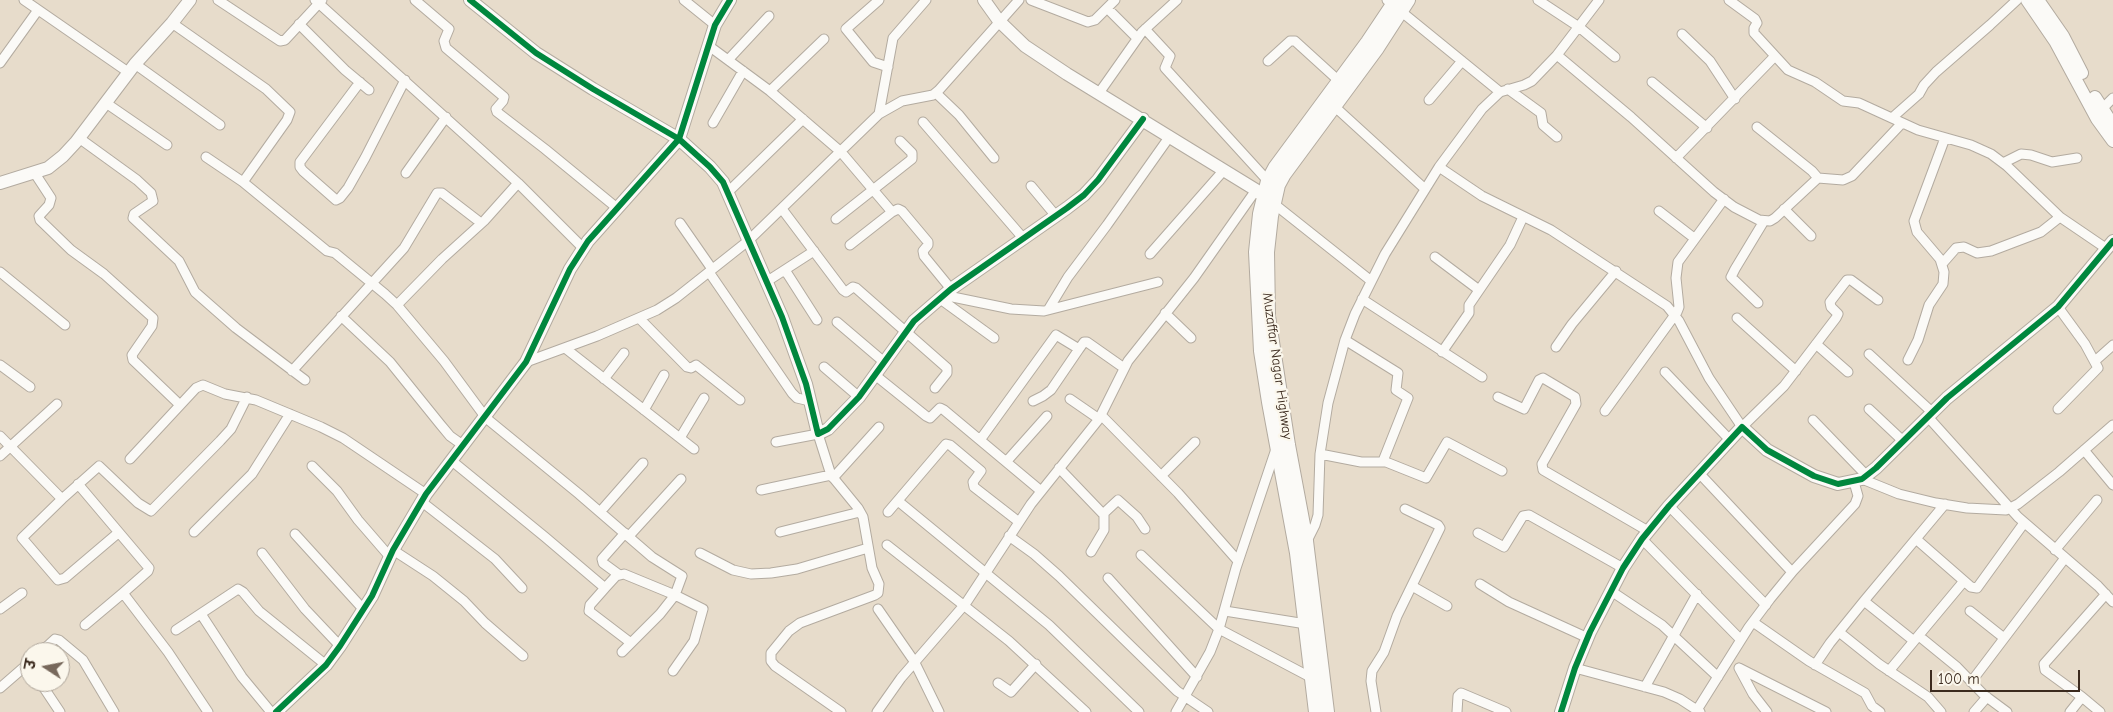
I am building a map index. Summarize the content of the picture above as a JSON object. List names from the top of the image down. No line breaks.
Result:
{"streets":{"main road":["Muzaffar Nagar Highway"]},"scale_bar":"100 m","north":"left"}
